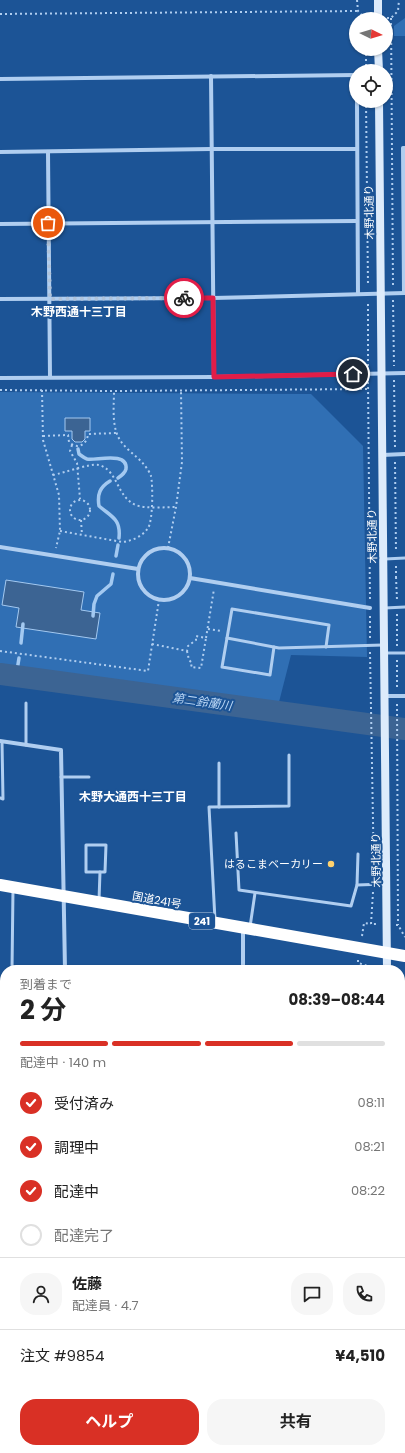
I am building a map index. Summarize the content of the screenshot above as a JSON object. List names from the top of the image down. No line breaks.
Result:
{"streets":{"highway":["国道241号","241"],"street":["木野北通り"]},"crossings":[["木野北通り","国道241号"]],"districts":["木野西通十三丁目","木野大通西十三丁目"],"water":["第二鈴蘭川"],"places":["はるこまベーカリー"],"north":"right","page":{"heading":["2 分","到着まで","08:39–08:44"],"panel":["佐藤","配達員 · 4.7","注文 #9854","¥4,510"],"bar":"配達中 · 140 m","list":[["受付済み","08:11"],["調理中","08:21"],["配達中","08:22"],"配達完了"],"buttons":["ヘルプ","共有"]}}
